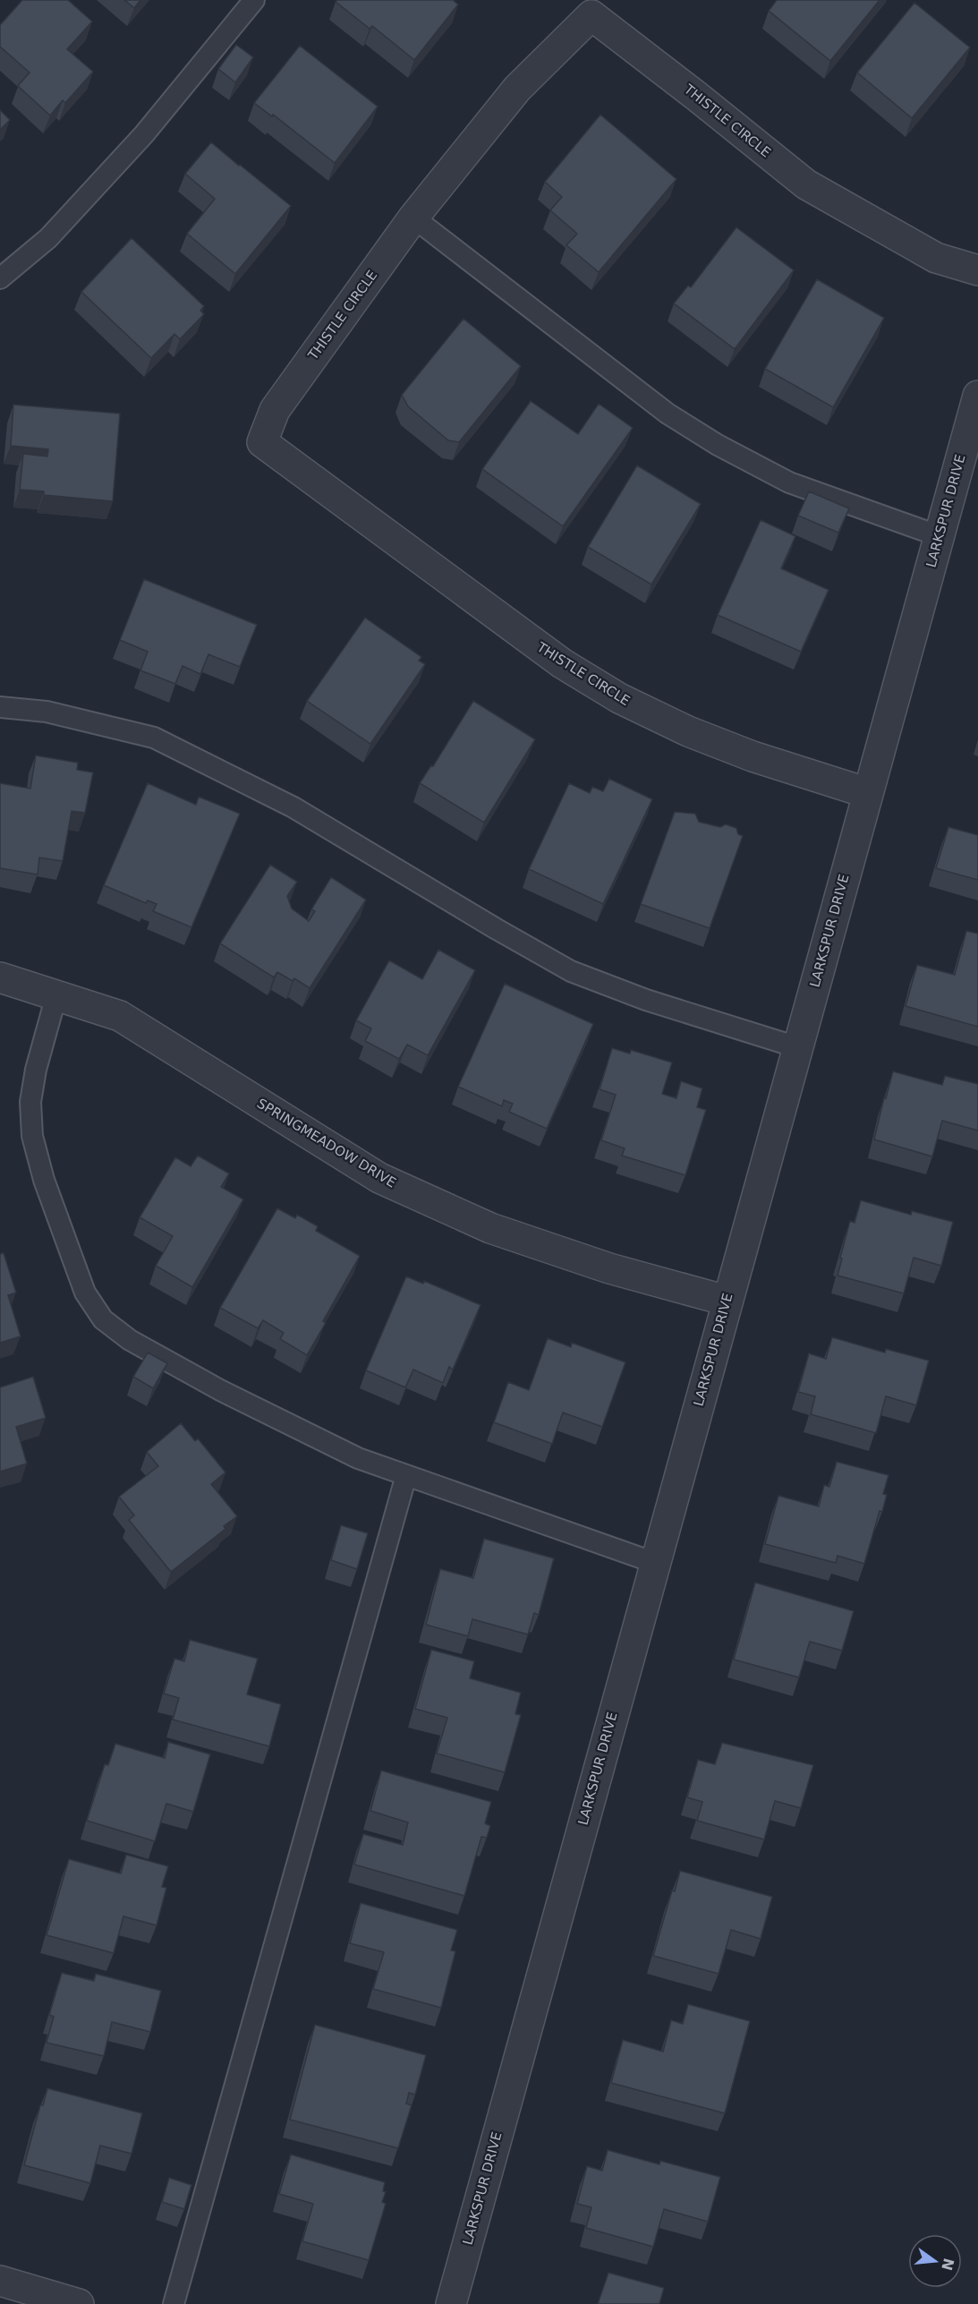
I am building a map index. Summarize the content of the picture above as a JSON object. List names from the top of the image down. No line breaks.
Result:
{"streets":{"street":["THISTLE CIRCLE","LARKSPUR DRIVE","SPRINGMEADOW DRIVE"]},"crossings":[["THISTLE CIRCLE","LARKSPUR DRIVE"],["LARKSPUR DRIVE","SPRINGMEADOW DRIVE"]],"north":"right"}
